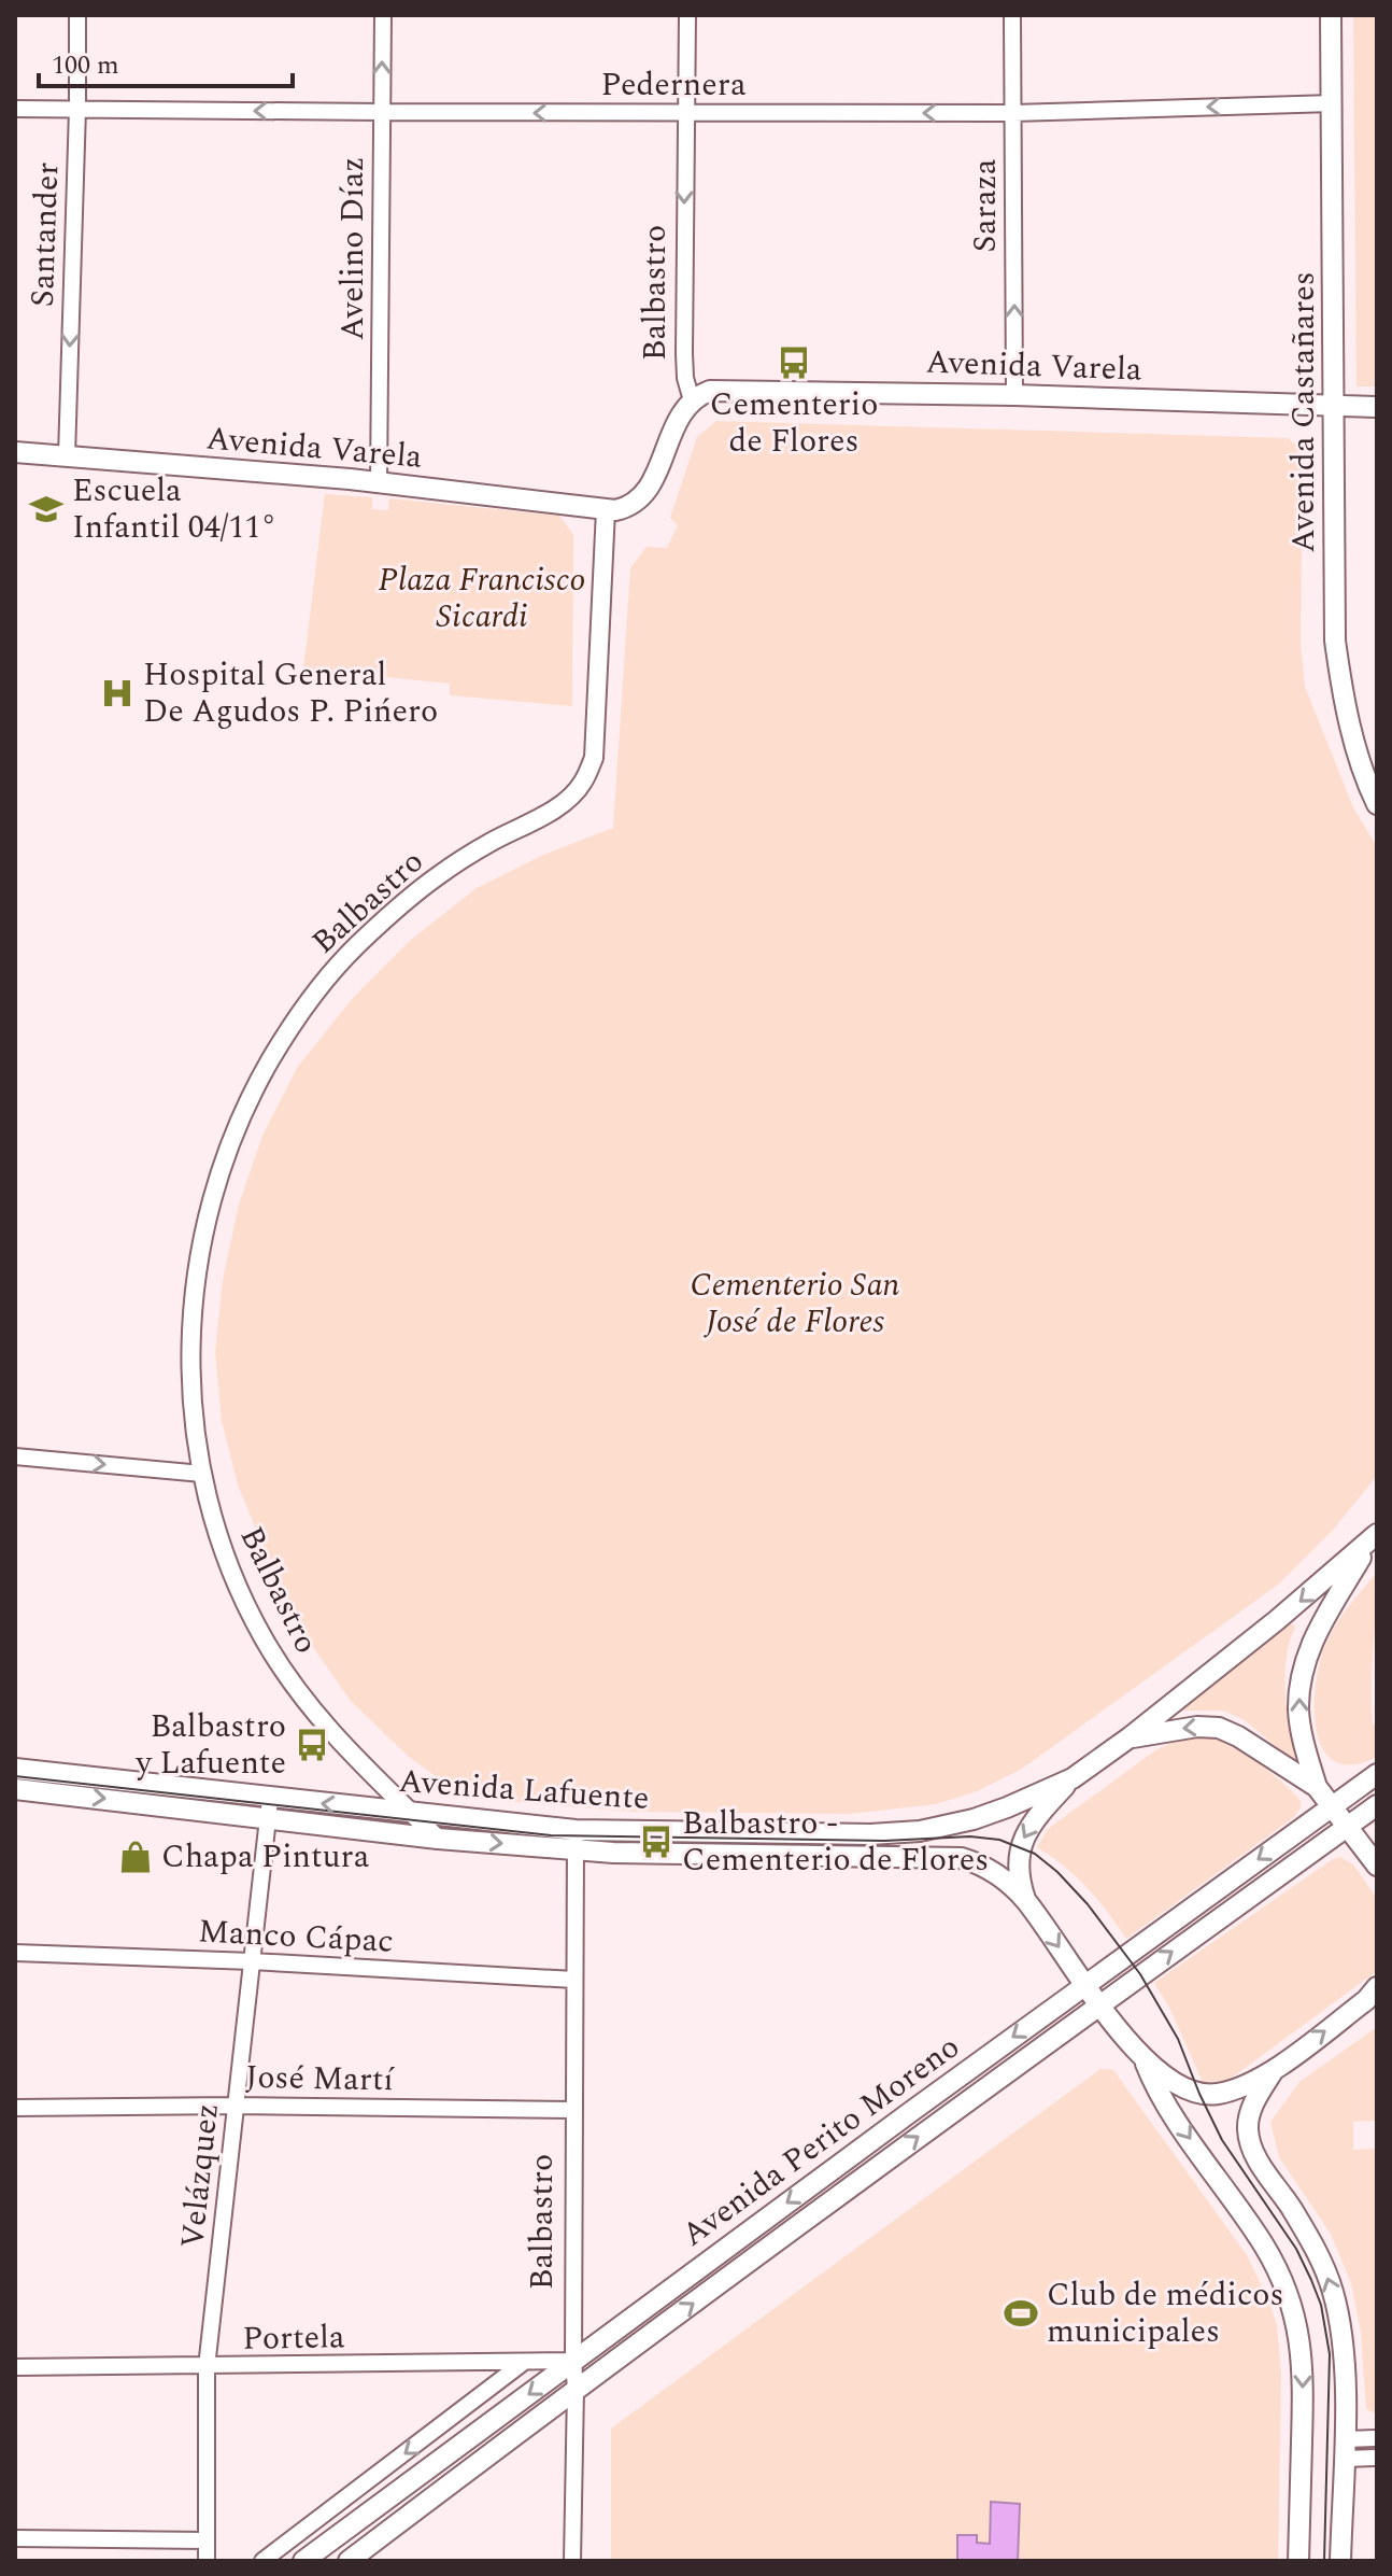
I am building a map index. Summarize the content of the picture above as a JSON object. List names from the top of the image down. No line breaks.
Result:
{"streets":{"main road":["Balbastro","Avenida Varela","Avenida Castañares","Avenida Lafuente","Avenida Perito Moreno"],"street":["Pedernera","Saraza","Santander","Avelino Díaz","Manco Cápac","José Martí","Velázquez","Portela"]},"crossings":[["Pedernera","Saraza"],["Pedernera","Santander"],["Pedernera","Avelino Díaz"],["Pedernera","Balbastro"],["Pedernera","Avenida Castañares"],["Saraza","Avenida Varela"],["Santander","Avenida Varela"],["Avelino Díaz","Avenida Varela"],["Balbastro","Avenida Varela"],["Balbastro","Avenida Lafuente"],["Balbastro","Manco Cápac"],["Balbastro","José Martí"],["Balbastro","Avenida Perito Moreno"],["Balbastro","Portela"],["Avenida Varela","Avenida Castañares"],["Avenida Lafuente","Avenida Perito Moreno"],["Avenida Lafuente","Velázquez"],["Manco Cápac","Velázquez"],["José Martí","Velázquez"],["Avenida Perito Moreno","Portela"],["Velázquez","Portela"]],"one_way":["Pedernera","Saraza","Santander"],"parks":["Plaza Francisco Sicardi","Cementerio San José de Flores"],"places":{"bus stop":["Cementerio de Flores","Balbastro y Lafuente","Balbastro - Cementerio de Flores"],"school or university":["Escuela Infantil 04/11°"],"hospital":["Hospital General De Agudos P. Pińero"],"shop":["Chapa Pintura"],"sports":["Club de médicos municipales"]},"scale_bar":"100 m"}
